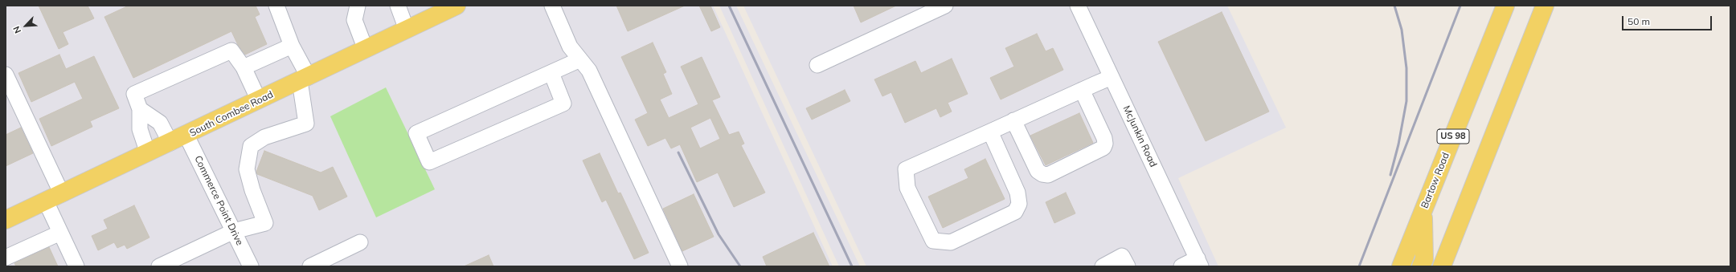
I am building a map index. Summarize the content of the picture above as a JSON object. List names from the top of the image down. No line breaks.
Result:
{"streets":{"main road":["South Combee Road","US 98","Bartow Road"],"street":["McJunkin Road","Commerce Point Drive"]},"crossings":[["South Combee Road","Commerce Point Drive"]],"scale_bar":"50 m","north":"bottom left"}
